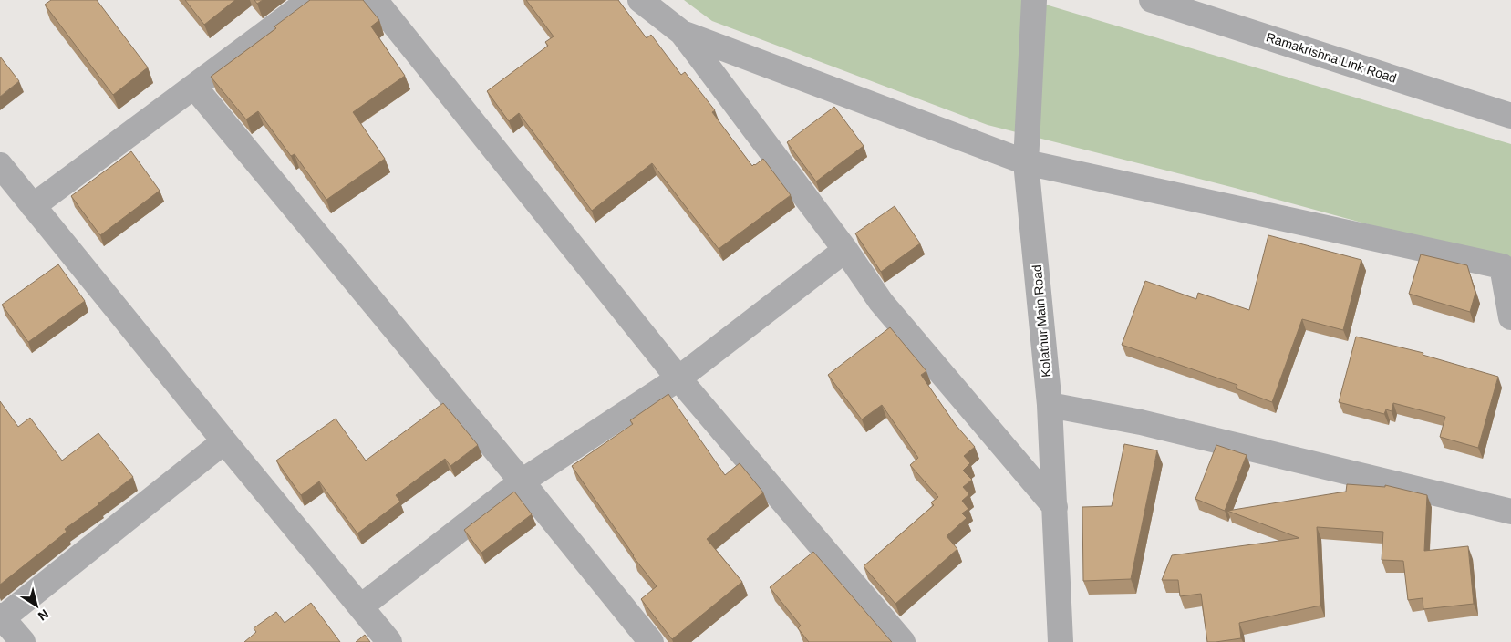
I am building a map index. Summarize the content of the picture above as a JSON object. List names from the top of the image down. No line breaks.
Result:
{"streets":{"street":["Ramakrishna Link Road","Kolathur Main Road"]},"north":"bottom right"}
